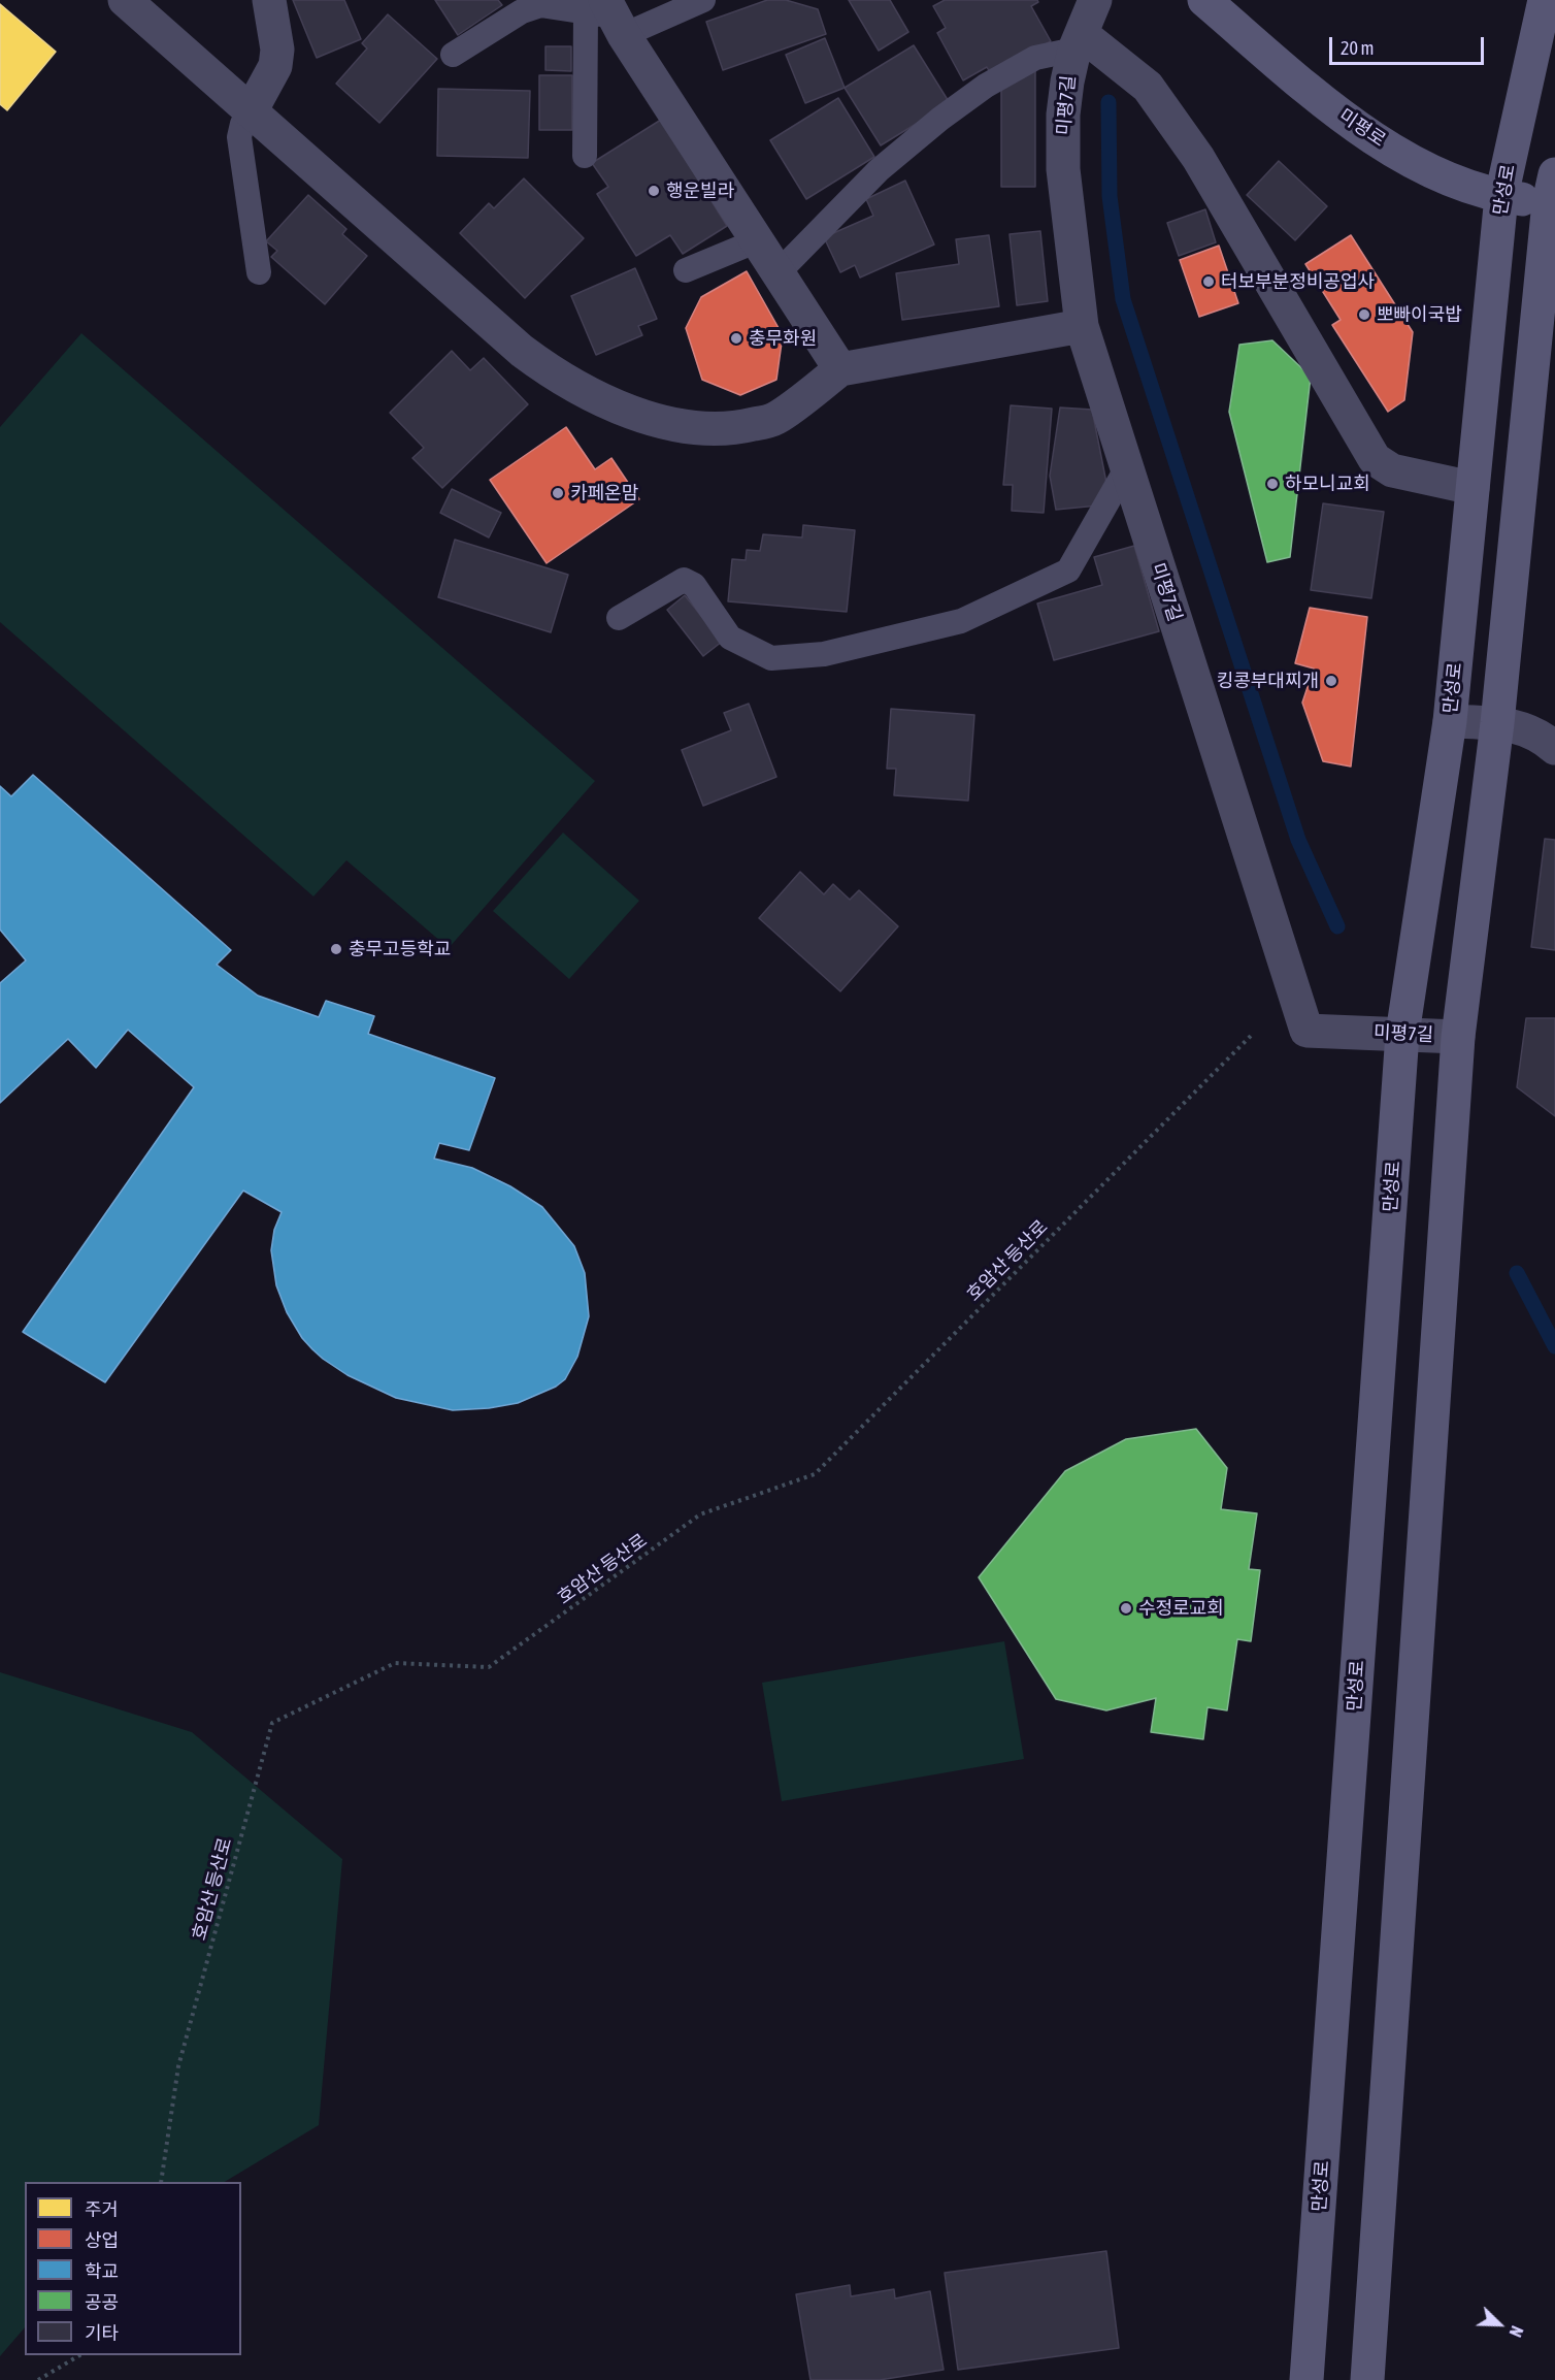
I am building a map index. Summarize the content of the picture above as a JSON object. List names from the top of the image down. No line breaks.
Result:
{"streets":{"street":["미평7길","미평로","만성로"],"path":["호암산 등산로"]},"crossings":[["미평7길","만성로"],["미평로","만성로"]],"places":["행운빌라","터보부분정비공업사","뽀빠이국밥","충무화원","하모니교회","카페온맘","킹콩부대찌개","충무고등학교","수정로교회"],"legend":["주거","상업","학교","공공","기타"],"scale_bar":"20 m","north":"bottom right"}
